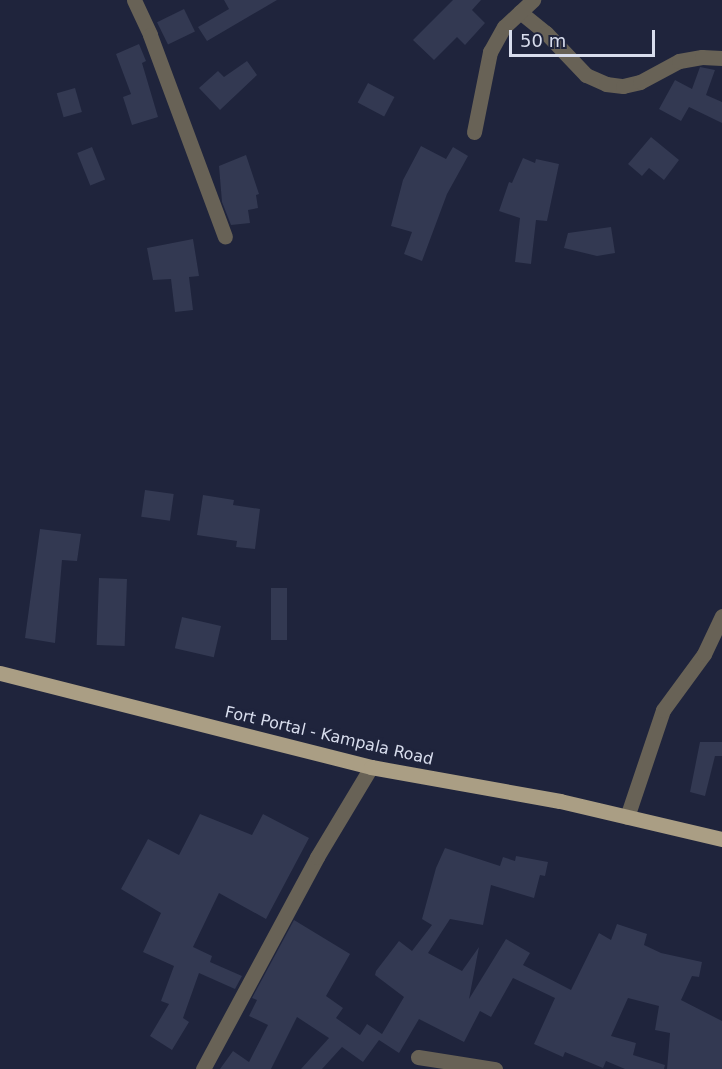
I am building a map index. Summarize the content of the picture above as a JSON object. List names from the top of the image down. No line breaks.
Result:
{"streets":{"main road":["Fort Portal - Kampala Road"]},"scale_bar":"50 m"}
